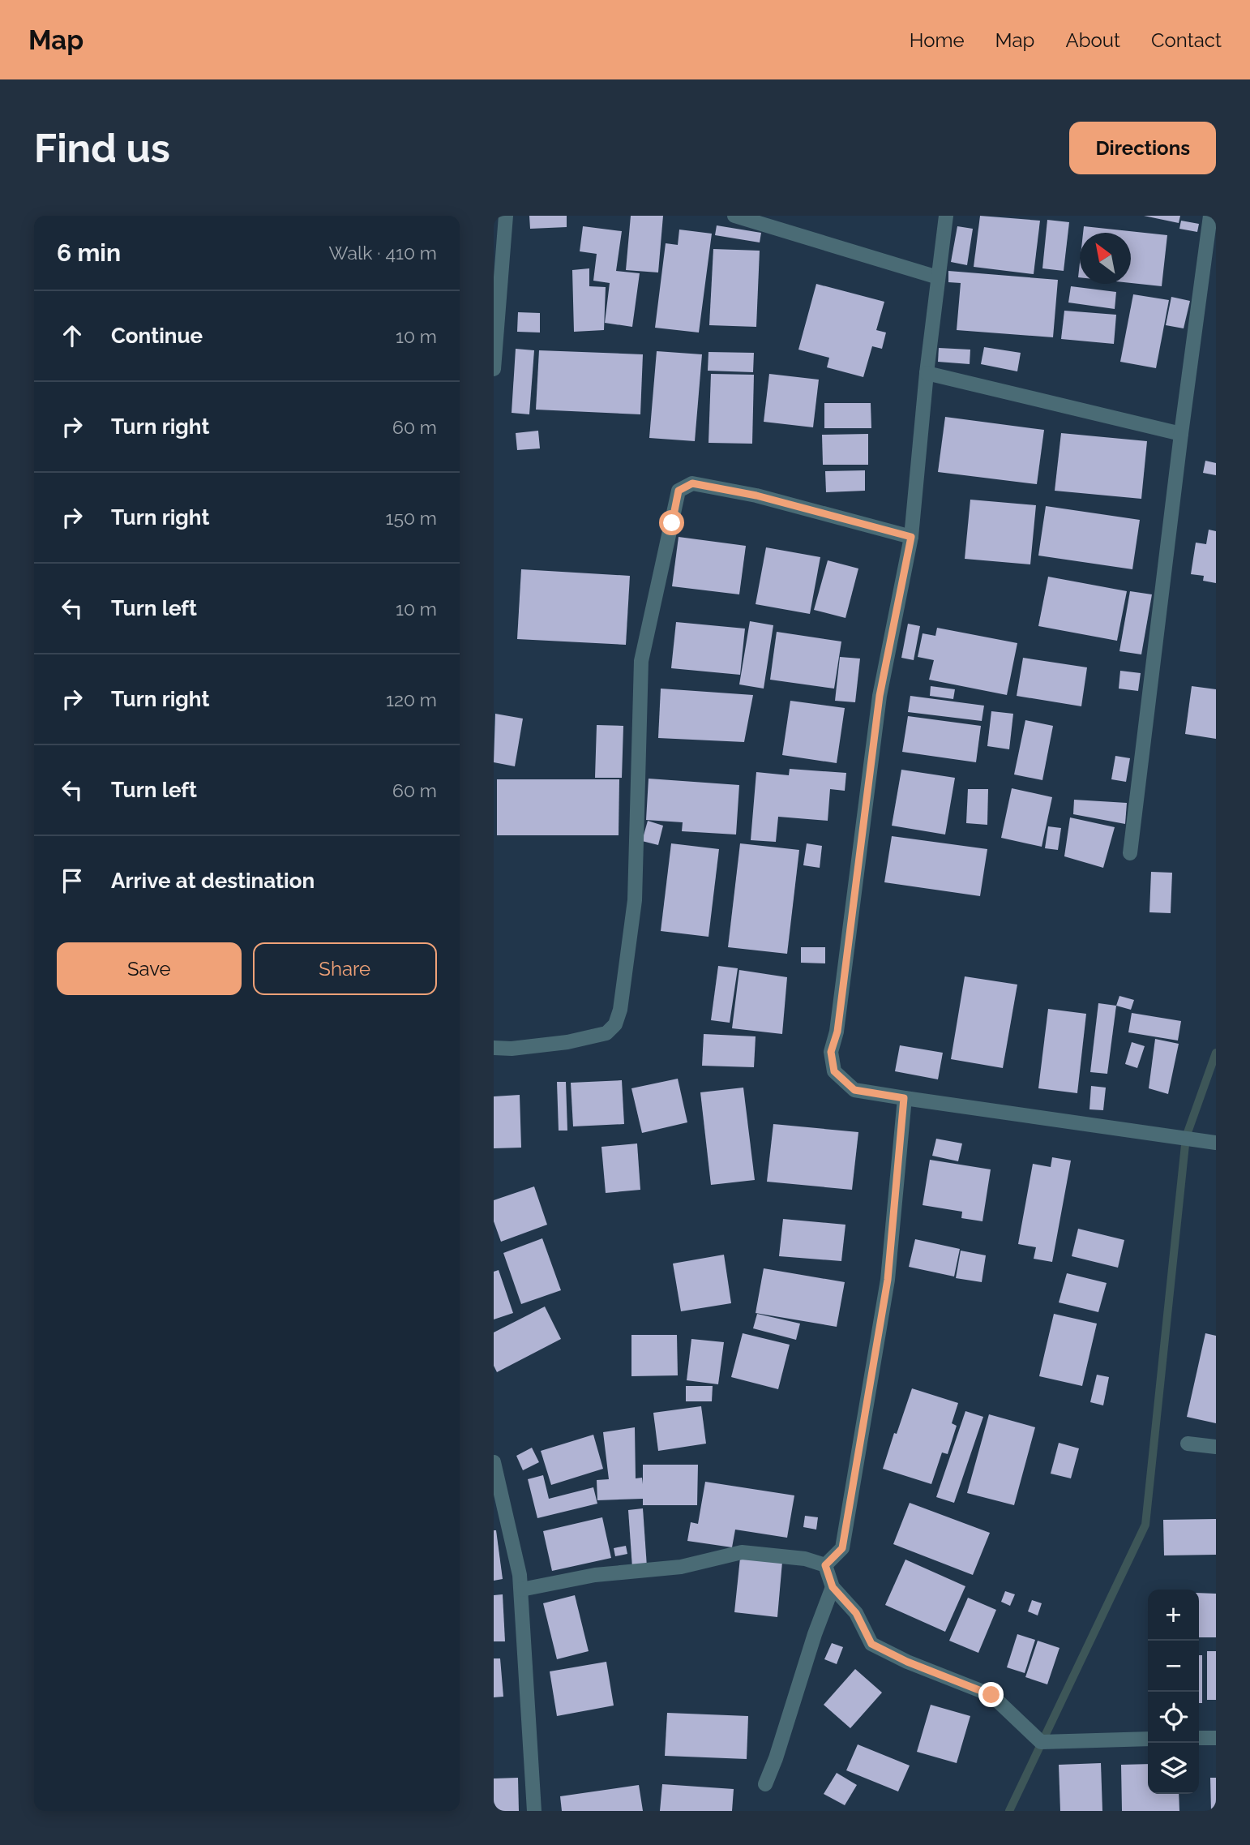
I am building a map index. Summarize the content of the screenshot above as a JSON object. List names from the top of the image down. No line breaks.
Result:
{"north":"top left","page":{"header":"Map","nav":["Home","Map","About","Contact"],"buttons":["Directions",["Save","Share"]],"title":"Find us","heading":["6 min","Walk · 410 m"],"list":[["Continue","10 m"],["Turn right","60 m"],["Turn right","150 m"],["Turn left","10 m"],["Turn right","120 m"],["Turn left","60 m"],"Arrive at destination"],"map_buttons":["+","−"]}}
